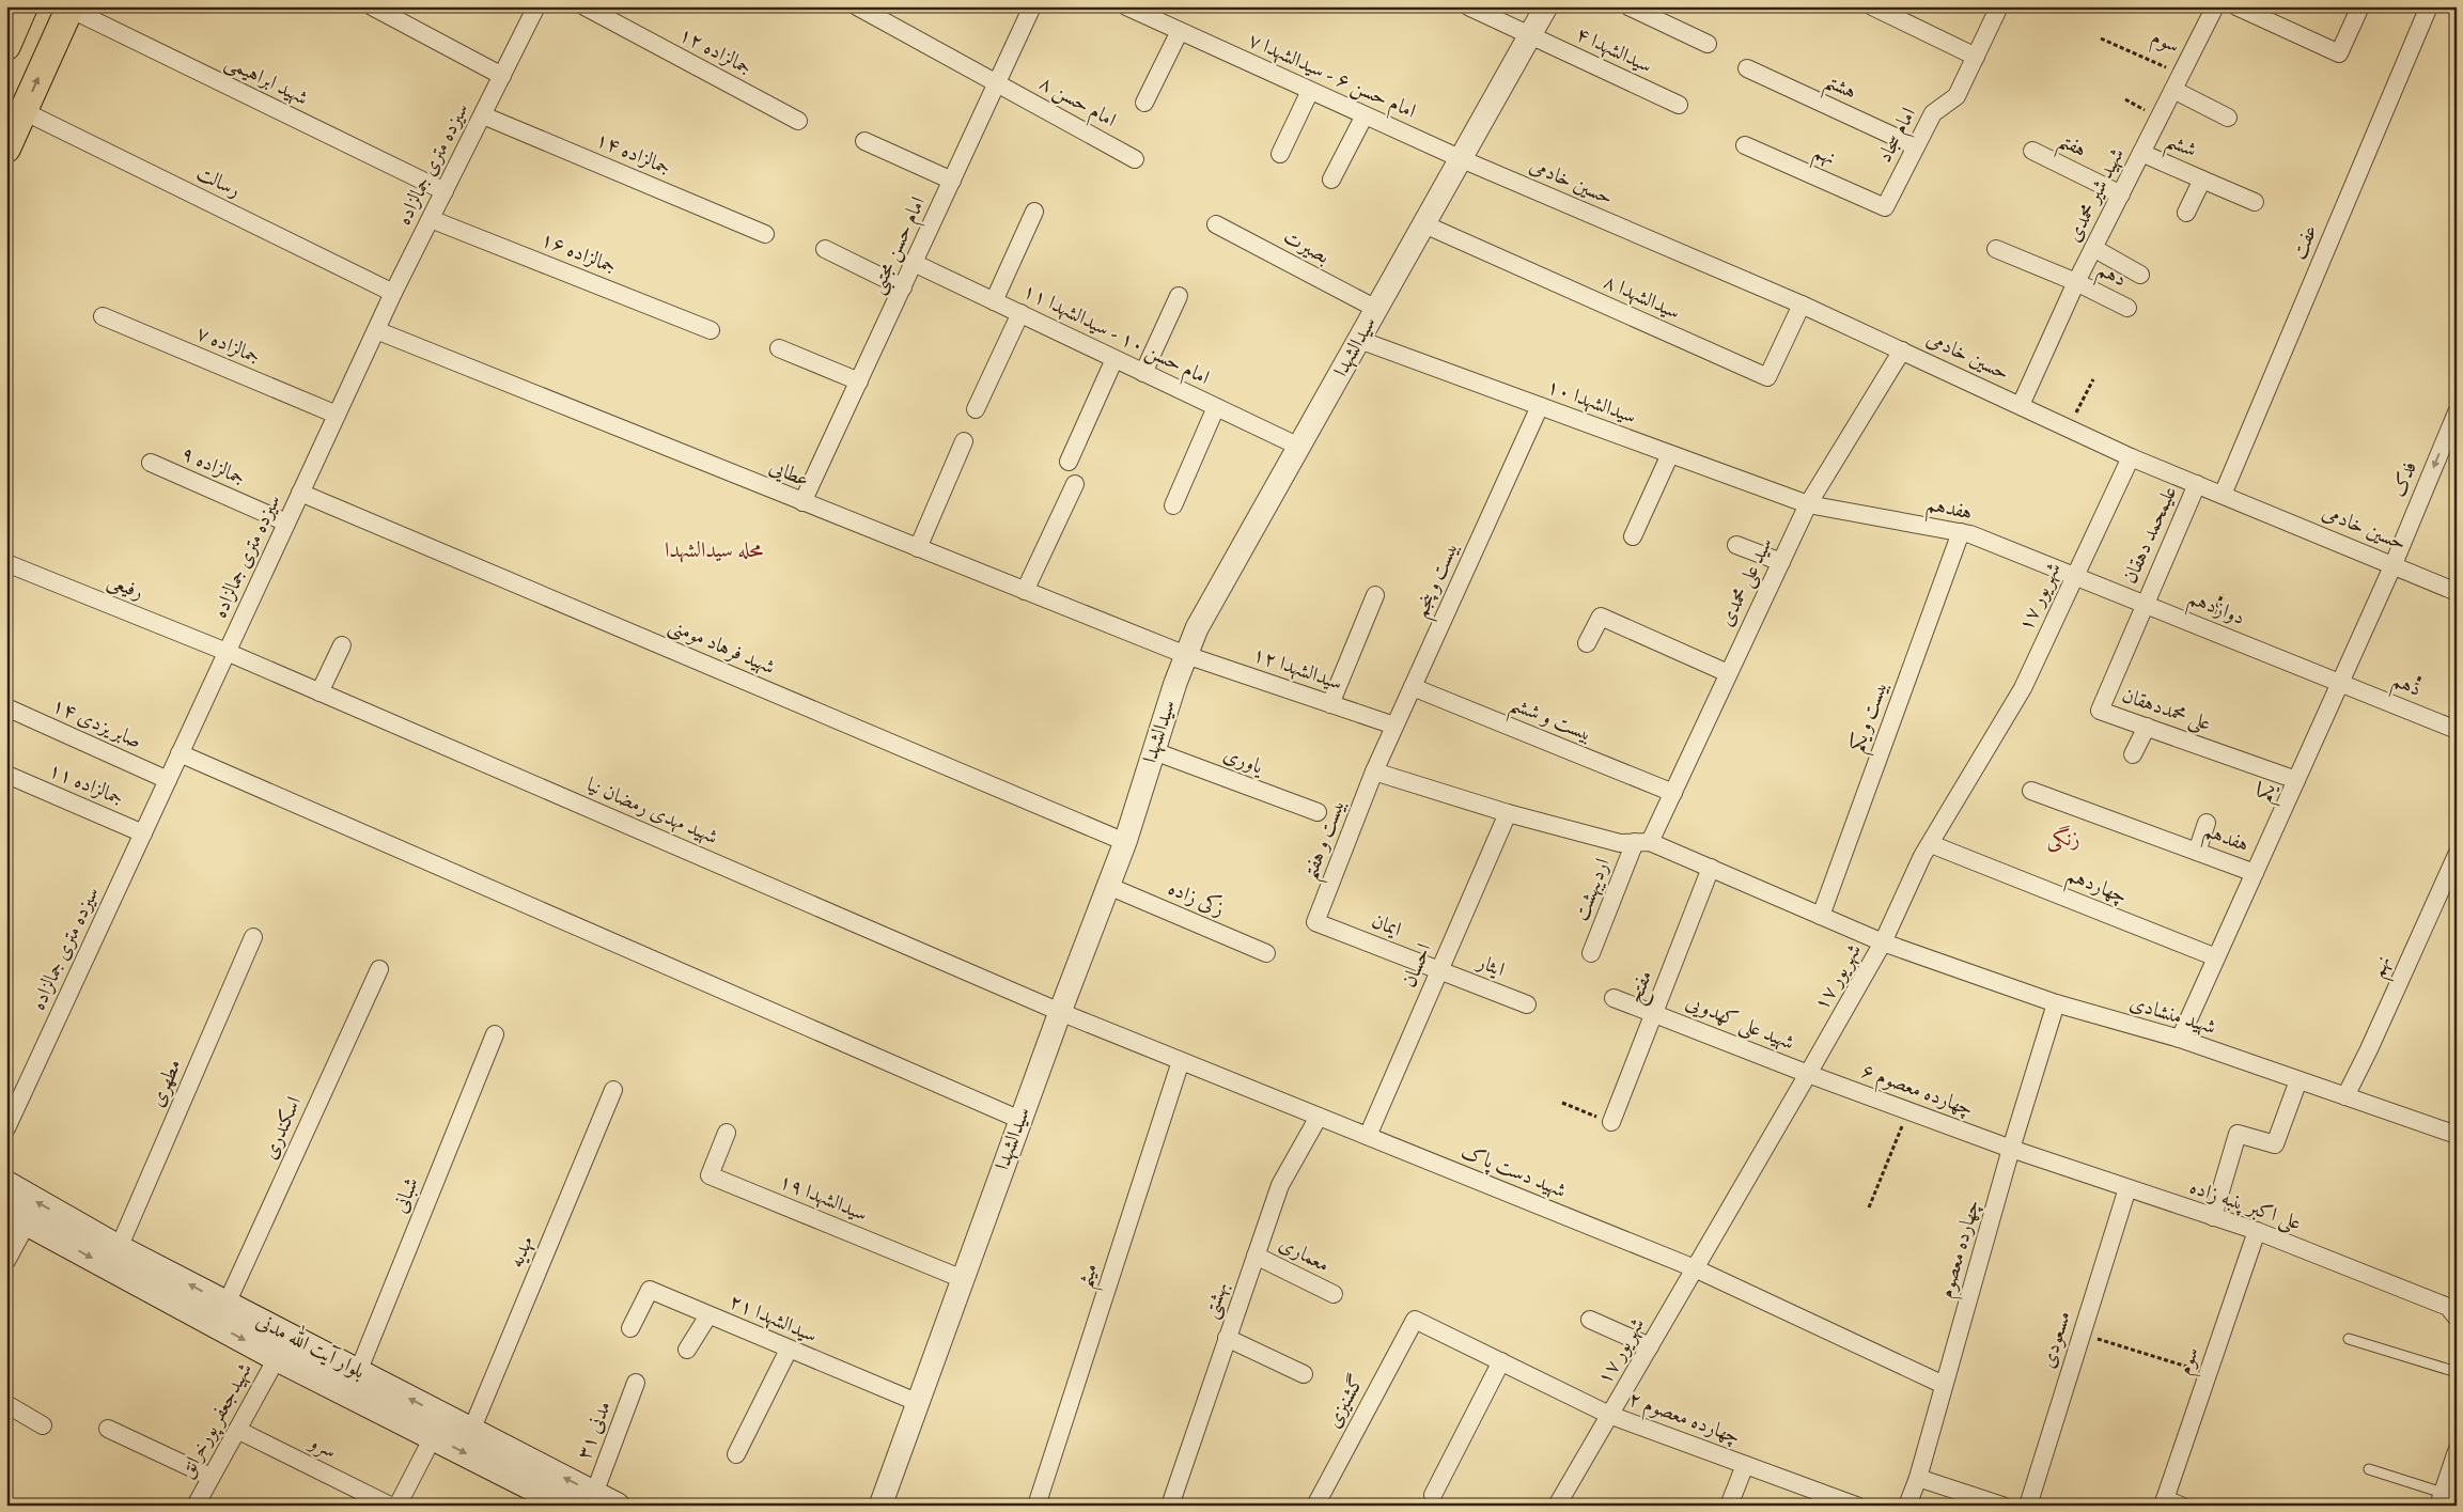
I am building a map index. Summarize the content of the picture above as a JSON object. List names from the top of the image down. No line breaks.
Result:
{"streets":{"main road":["بلوار آیت الله مدنی"],"street":["سوم","سیدالشهدا ۴","جمالزاده ۱۲","امام حسن ۶ - سیدالشهدا ۷","شهید ابراهیمی","هشتم","امام حسن ۸","امام سجاد","هفتم","ششم","جمالزاده ۱۴","نهم","سیزده متری جمالزاده","رسالت","حسین خادمی","شهید شیر محمدی","عفت","امام حسن مجتبی","بصیرت","جمالزاده ۱۶","دهم","سیدالشهدا ۸","امام حسن ۱۰ - سیدالشهدا ۱۱","جمالزاده ۷","سیدالشهدا","سیدالشهدا ۱۰","جمالزاده ۹","عطایی","فدک","هفدهم","علیمحمد دهقان","بیست و پنجم","سید علی محمدی","رفیعی","۱۷ شهریور","دوازدهم","شهید فرهاد مومنی","سیدالشهدا ۱۲","علی محمددهقان","بیست و یکم","بیست و ششم","صابر یزدی ۱۴","یاوری","جمالزاده ۱۱","یکم","شهید مهدی رمضان نیا","بیست و هفتم","چهاردهم","اردیبهشت","زکی زاده","ایمان","احسان","ایثار","مفتح","شهید منشادی","شهید علی کهدویی","مطهری","چهارده معصوم ۶","اسکندری","شهید دست پاک","شبانی","سیدالشهدا ۱۹","علی اکبر پنبه زاده","چهارده معصوم","مهدیه","معماری","میثم","بهشتی","سیدالشهدا ۲۱","مسعودی","گشنیزی","چهارده معصوم ۲","شهیدجعفر پورخرانق","مدنی ۳۱","سرو"]},"crossings":[["سوم","شهید شیر محمدی"],["سوم","علی اکبر پنبه زاده"],["سیدالشهدا ۴","سیدالشهدا"],["امام حسن ۶ - سیدالشهدا ۷","حسین خادمی"],["امام حسن ۶ - سیدالشهدا ۷","سیدالشهدا"],["شهید ابراهیمی","سیزده متری جمالزاده"],["هشتم","امام سجاد"],["امام حسن ۸","امام حسن مجتبی"],["امام سجاد","نهم"],["هفتم","شهید شیر محمدی"],["ششم","شهید شیر محمدی"],["جمالزاده ۱۴","سیزده متری جمالزاده"],["نهم","شهید منشادی"],["سیزده متری جمالزاده","رسالت"],["سیزده متری جمالزاده","جمالزاده ۱۶"],["سیزده متری جمالزاده","جمالزاده ۷"],["سیزده متری جمالزاده","جمالزاده ۹"],["سیزده متری جمالزاده","عطایی"],["سیزده متری جمالزاده","رفیعی"],["سیزده متری جمالزاده","شهید فرهاد مومنی"],["سیزده متری جمالزاده","صابر یزدی ۱۴"],["سیزده متری جمالزاده","جمالزاده ۱۱"],["سیزده متری جمالزاده","شهید مهدی رمضان نیا"],["حسین خادمی","شهید شیر محمدی"],["حسین خادمی","عفت"],["حسین خادمی","سیدالشهدا ۸"],["حسین خادمی","سیدالشهدا"],["حسین خادمی","فدک"],["حسین خادمی","علیمحمد دهقان"],["حسین خادمی","سید علی محمدی"],["حسین خادمی","۱۷ شهریور"],["حسین خادمی","یکم"],["شهید شیر محمدی","دهم"],["امام حسن مجتبی","امام حسن ۱۰ - سیدالشهدا ۱۱"],["امام حسن مجتبی","عطایی"],["بصیرت","سیدالشهدا"],["دهم","دوازدهم"],["دهم","یکم"],["سیدالشهدا ۸","سیدالشهدا"],["امام حسن ۱۰ - سیدالشهدا ۱۱","سیدالشهدا"],["سیدالشهدا","سیدالشهدا ۱۰"],["سیدالشهدا","عطایی"],["سیدالشهدا","شهید فرهاد مومنی"],["سیدالشهدا","سیدالشهدا ۱۲"],["سیدالشهدا","یاوری"],["سیدالشهدا","شهید مهدی رمضان نیا"],["سیدالشهدا","زکی زاده"],["سیدالشهدا","شهید دست پاک"],["سیدالشهدا","سیدالشهدا ۱۹"],["سیدالشهدا","سیدالشهدا ۲۱"],["سیدالشهدا ۱۰","هفدهم"],["سیدالشهدا ۱۰","بیست و پنجم"],["سیدالشهدا ۱۰","سید علی محمدی"],["عطایی","سیدالشهدا ۱۲"],["فدک","یکم"],["هفدهم","سید علی محمدی"],["هفدهم","۱۷ شهریور"],["هفدهم","دوازدهم"],["هفدهم","بیست و یکم"],["هفدهم","یکم"],["علیمحمد دهقان","دوازدهم"],["علیمحمد دهقان","علی محمددهقان"],["بیست و پنجم","سیدالشهدا ۱۲"],["بیست و پنجم","بیست و ششم"],["بیست و پنجم","بیست و هفتم"],["بیست و پنجم","شهید منشادی"],["سید علی محمدی","بیست و ششم"],["سید علی محمدی","اردیبهشت"],["سید علی محمدی","شهید منشادی"],["رفیعی","شهید مهدی رمضان نیا"],["۱۷ شهریور","دوازدهم"],["۱۷ شهریور","چهاردهم"],["۱۷ شهریور","شهید منشادی"],["۱۷ شهریور","شهید علی کهدویی"],["۱۷ شهریور","چهارده معصوم ۶"],["۱۷ شهریور","شهید دست پاک"],["۱۷ شهریور","چهارده معصوم ۲"],["دوازدهم","علی محمددهقان"],["دوازدهم","یکم"],["علی محمددهقان","یکم"],["بیست و یکم","شهید منشادی"],["یکم","چهاردهم"],["یکم","شهید منشادی"],["شهید مهدی رمضان نیا","شهید دست پاک"],["بیست و هفتم","ایمان"],["بیست و هفتم","شهید منشادی"],["اردیبهشت","شهید منشادی"],["ایمان","احسان"],["ایمان","ایثار"],["احسان","ایثار"],["احسان","شهید منشادی"],["احسان","شهید دست پاک"],["مفتح","شهید منشادی"],["مفتح","شهید علی کهدویی"],["شهید منشادی","چهارده معصوم"],["شهید علی کهدویی","چهارده معصوم ۶"],["مطهری","بلوار آیت الله مدنی"],["چهارده معصوم ۶","علی اکبر پنبه زاده"],["چهارده معصوم ۶","چهارده معصوم"],["اسکندری","بلوار آیت الله مدنی"],["شهید دست پاک","چهارده معصوم"],["شهید دست پاک","میثم"],["شهید دست پاک","بهشتی"],["شبانی","بلوار آیت الله مدنی"],["علی اکبر پنبه زاده","چهارده معصوم"],["علی اکبر پنبه زاده","مسعودی"],["مهدیه","بلوار آیت الله مدنی"],["معماری","بهشتی"],["بلوار آیت الله مدنی","شهیدجعفر پورخرانق"],["بلوار آیت الله مدنی","مدنی ۳۱"],["گشنیزی","چهارده معصوم ۲"],["شهیدجعفر پورخرانق","سرو"]],"one_way":["فدک"],"districts":["محله سیدالشهدا","زنگی"]}
